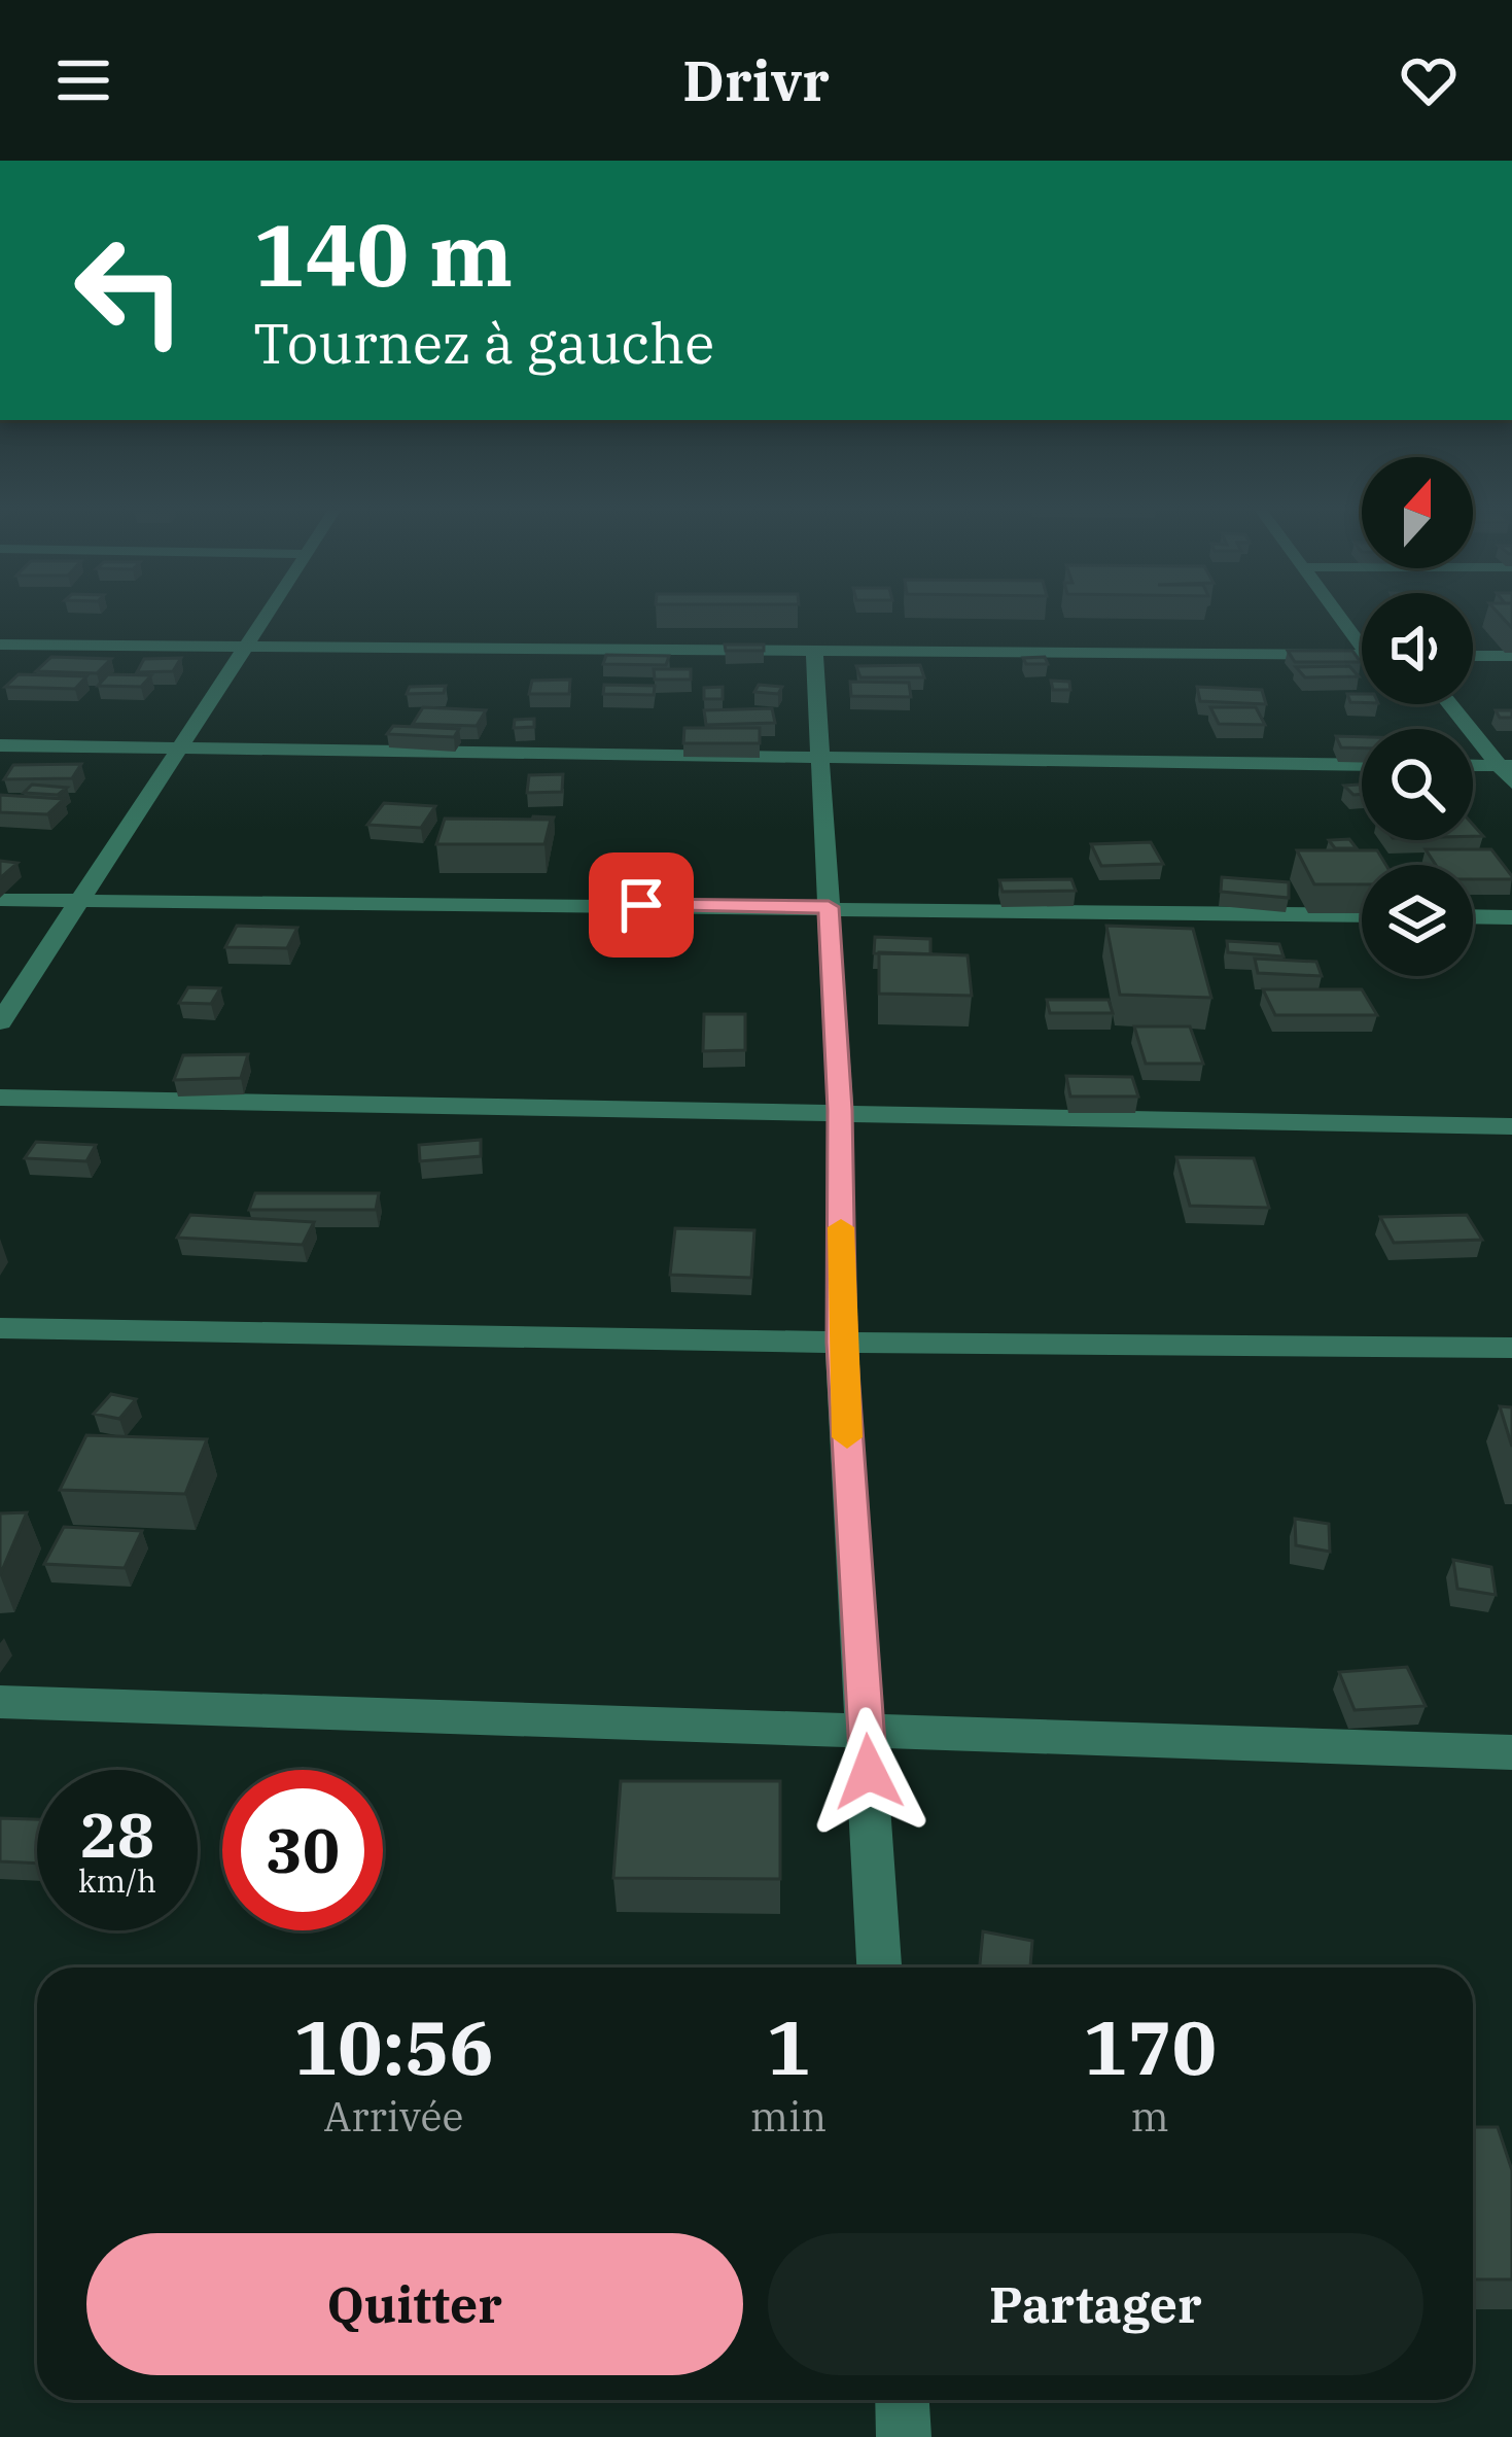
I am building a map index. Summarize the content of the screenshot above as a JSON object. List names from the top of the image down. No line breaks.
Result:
{"north":"top","page":{"header":"Drivr","turn":["140 m","Tournez à gauche"],"speed":"28 km/h","limit":"30","eta":["10:56","Arrivée","1","min","170","m"],"buttons":["Quitter","Partager"]}}
